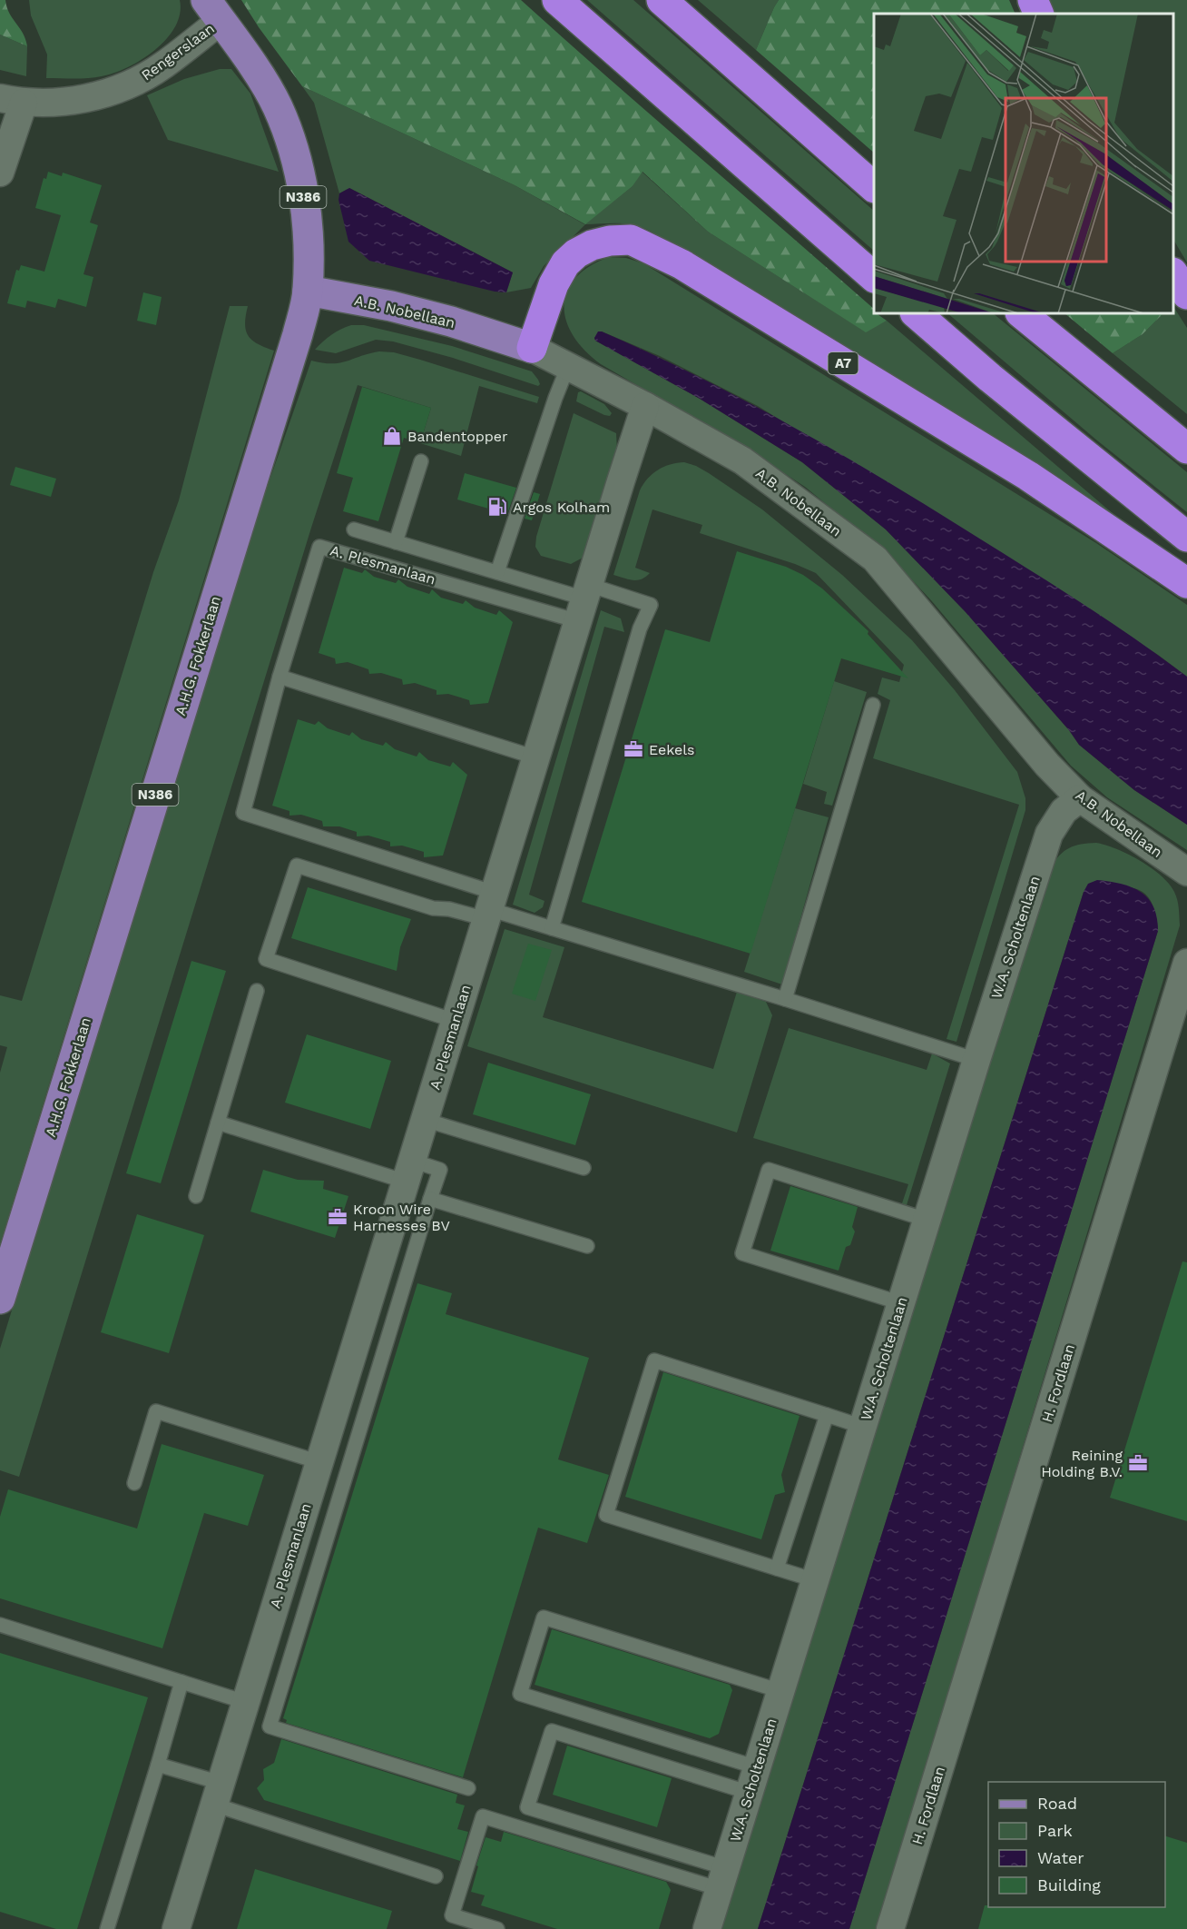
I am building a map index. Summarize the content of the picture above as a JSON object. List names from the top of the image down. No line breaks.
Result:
{"streets":{"highway":["A7"],"main road":["N386","A.B. Nobellaan","A.H.G. Fokkerlaan"],"street":["Rengerslaan","A. Plesmanlaan","W.A. Scholtenlaan","H. Fordlaan"]},"crossings":[["Rengerslaan","A.H.G. Fokkerlaan"],["A.B. Nobellaan","A7"],["A.B. Nobellaan","A. Plesmanlaan"],["A.B. Nobellaan","A.H.G. Fokkerlaan"],["A.B. Nobellaan","W.A. Scholtenlaan"]],"places":{"shop":["Bandentopper"],"fuel station":["Argos Kolham"],"office":["Eekels","Kroon Wire Harnesses BV","Reining Holding B.V."]},"legend":["Road","Park","Water","Building"]}
